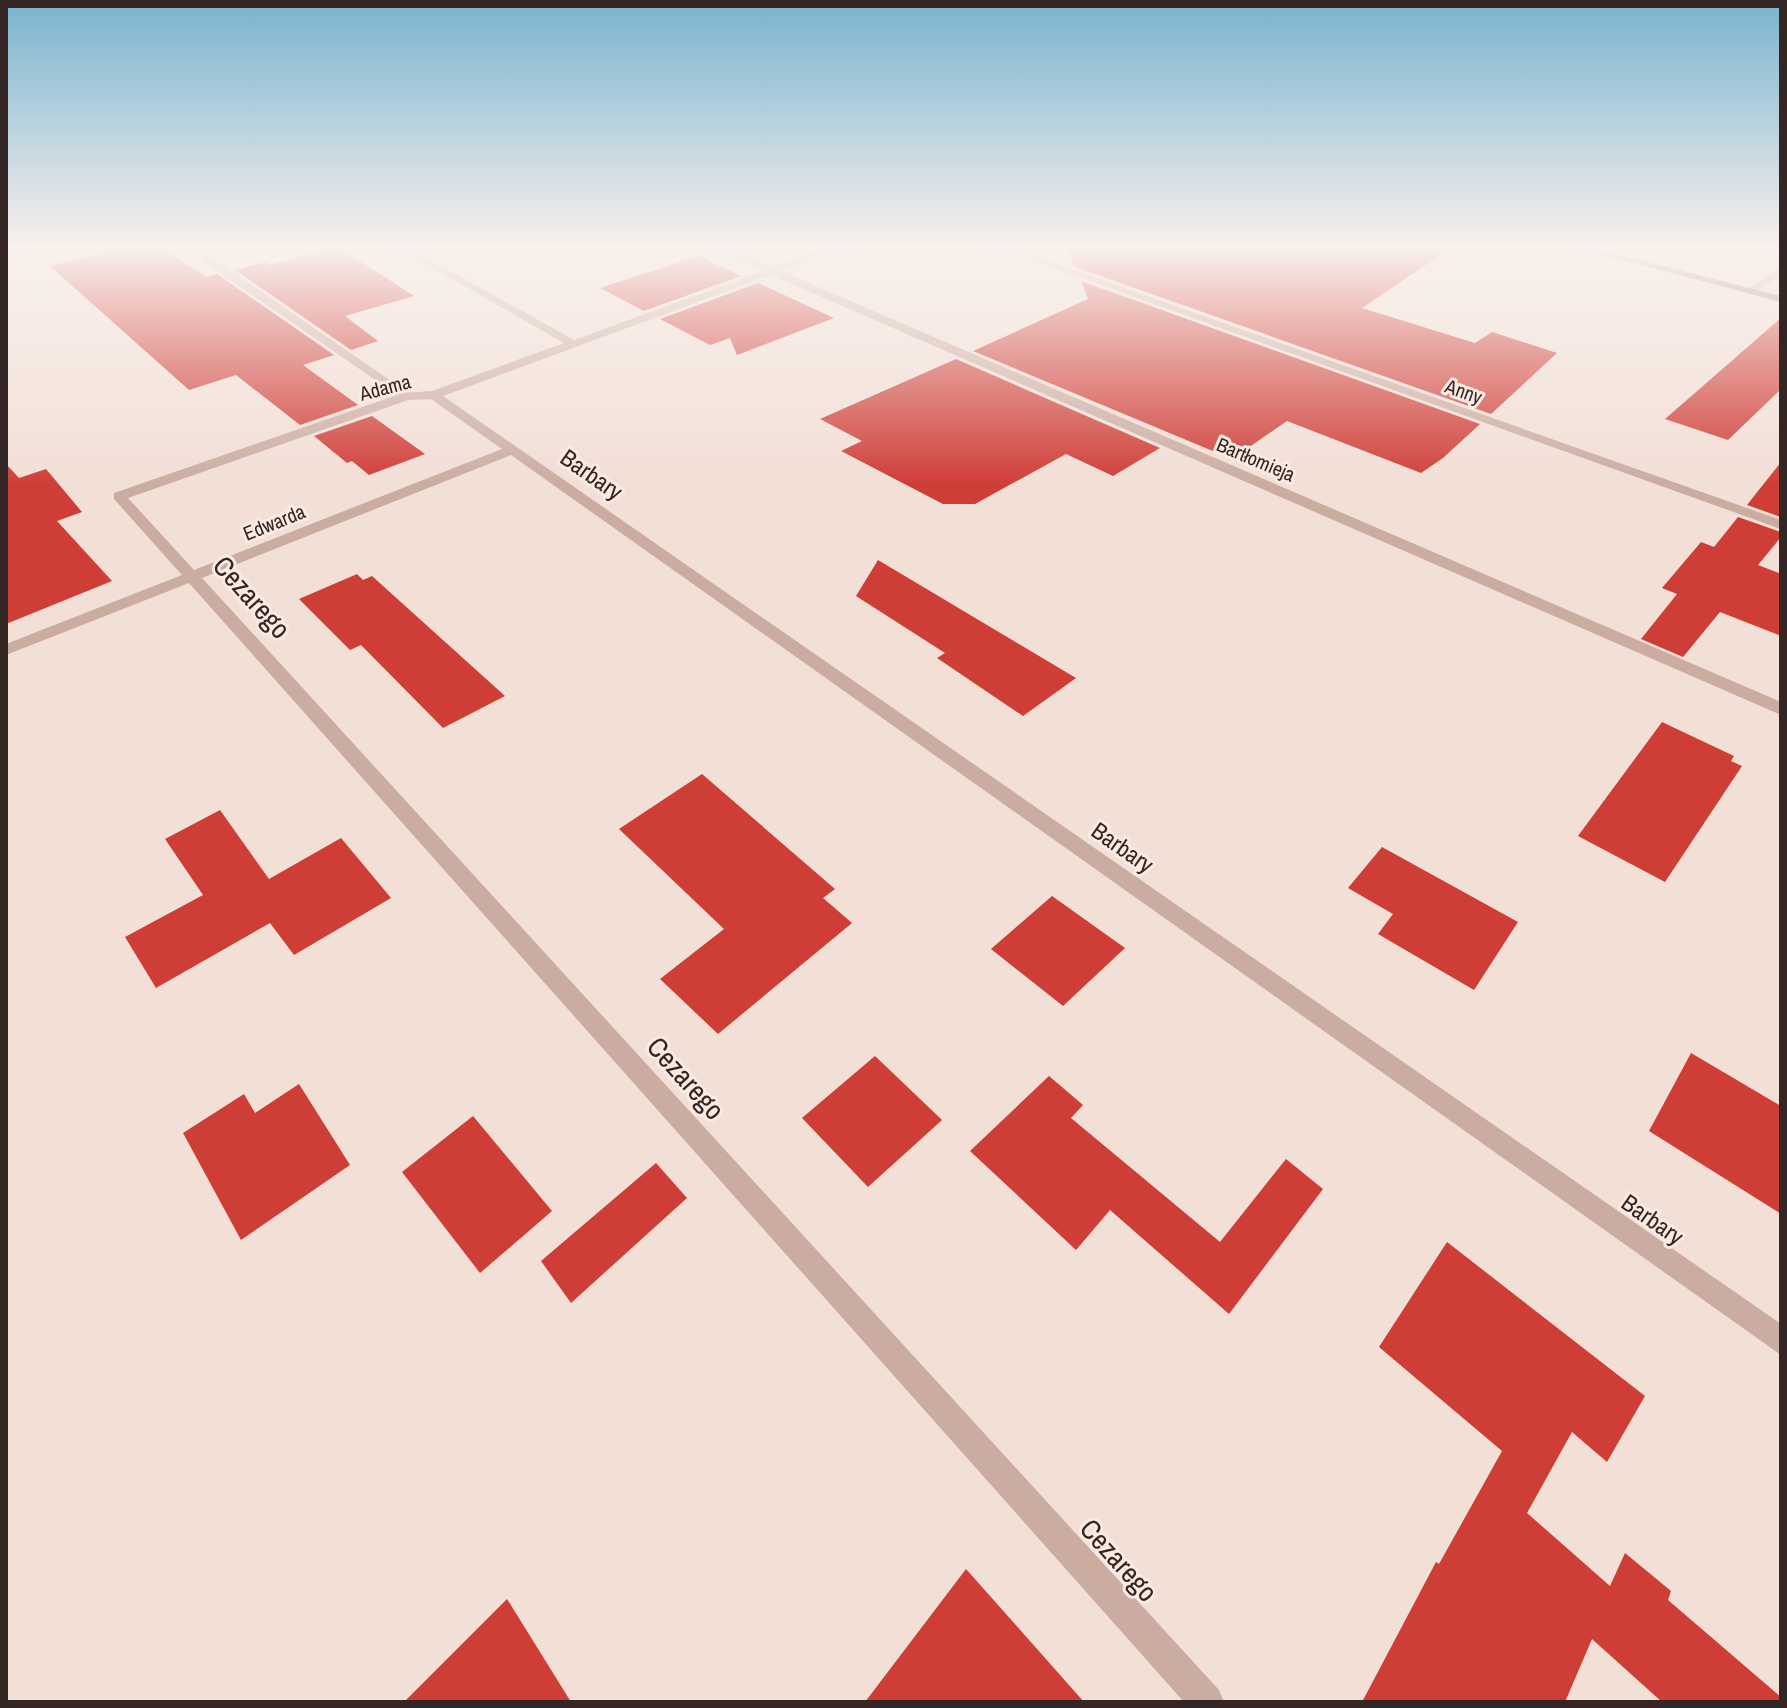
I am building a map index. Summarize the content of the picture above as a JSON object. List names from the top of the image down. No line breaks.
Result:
{"streets":{"street":["Adama","Anny","Bartłomieja","Barbary","Edwarda","Cezarego"]},"crossings":[["Adama","Barbary"],["Adama","Cezarego"],["Barbary","Edwarda"],["Edwarda","Cezarego"]]}
